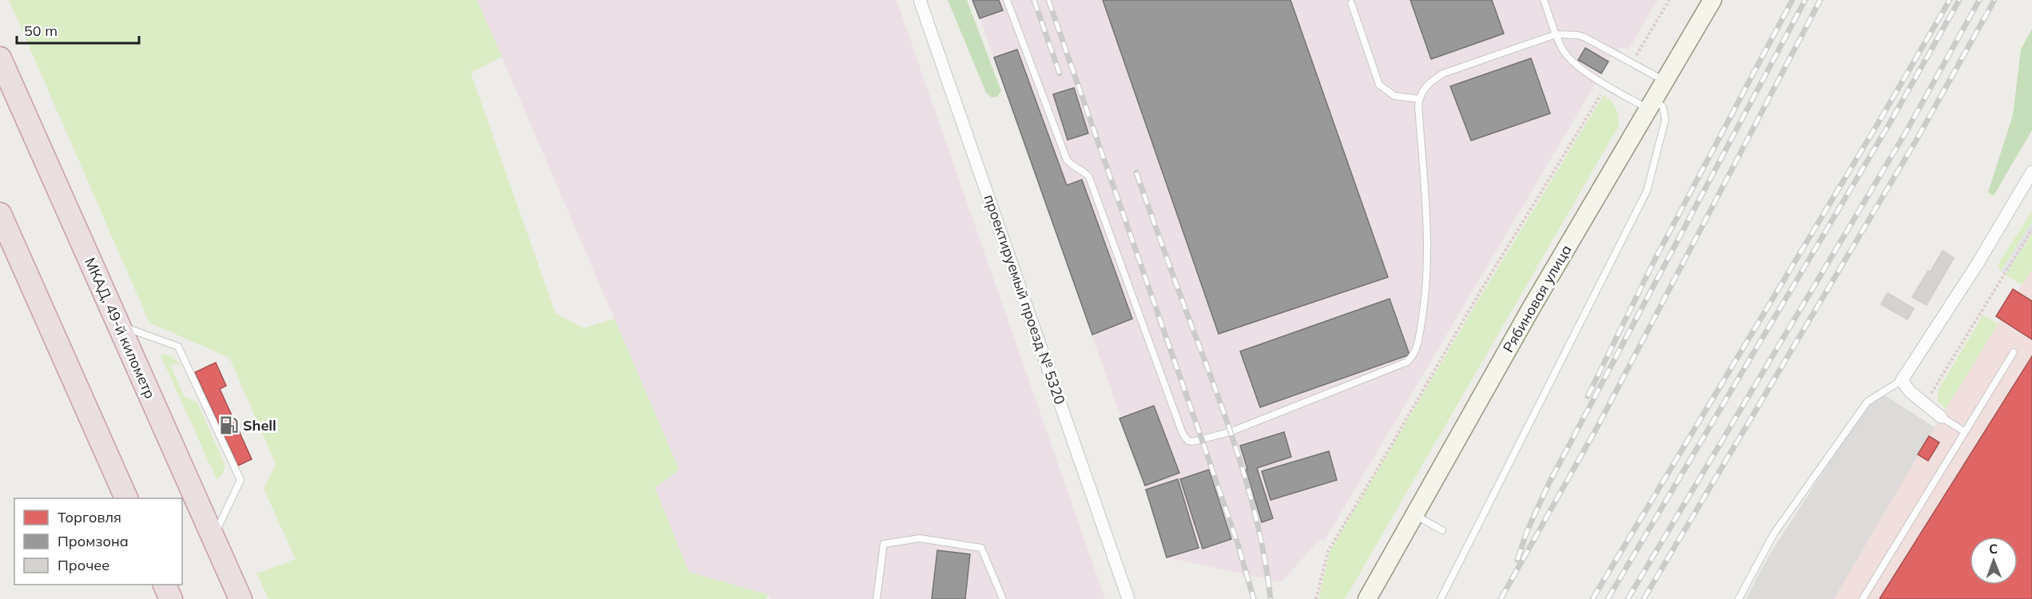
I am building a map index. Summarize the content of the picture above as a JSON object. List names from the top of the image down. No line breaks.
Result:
{"streets":{"highway":["МКАД, 49-й километр"],"street":["Рябиновая улица","проектируемый проезд № 5320"]},"places":{"fuel station":["Shell"]},"legend":["Торговля","Промзона","Прочее"],"scale_bar":"50 m","north":"top"}
